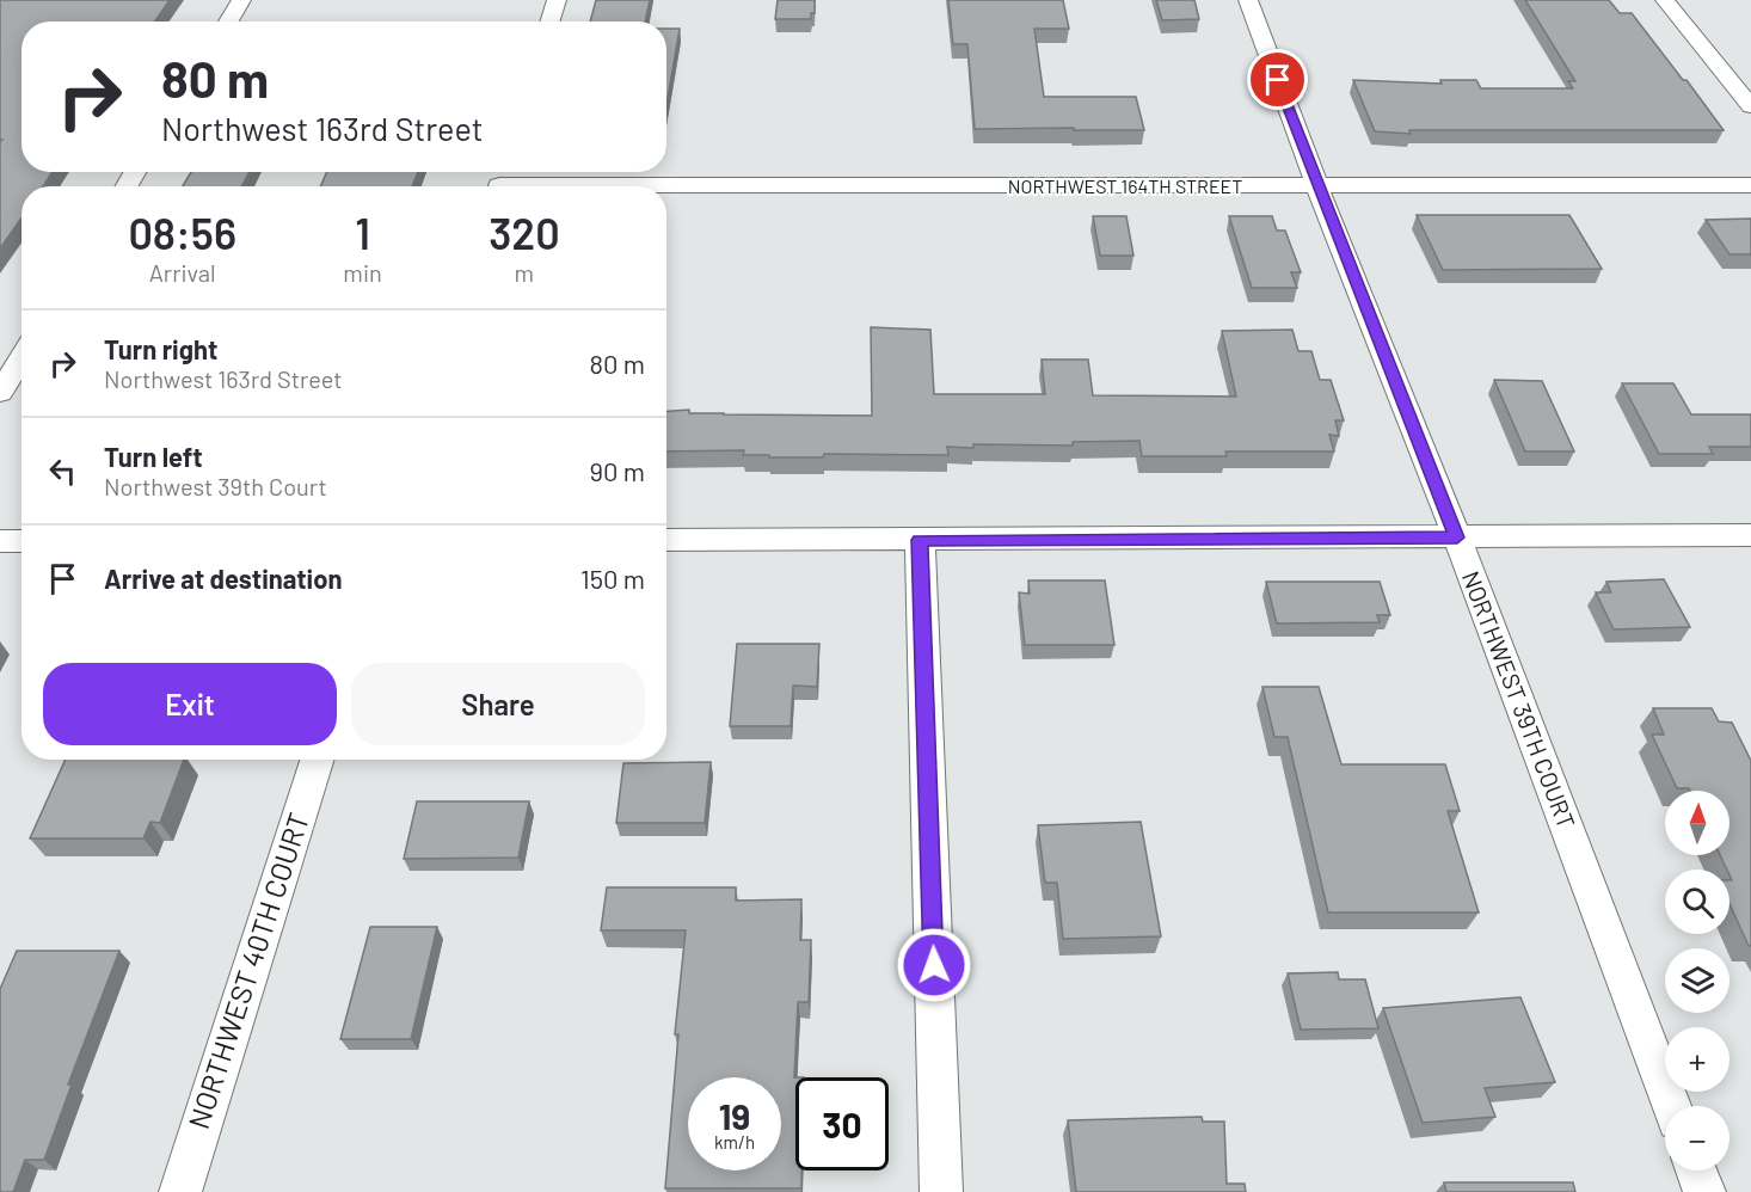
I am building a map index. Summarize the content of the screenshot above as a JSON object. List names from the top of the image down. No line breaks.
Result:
{"streets":{"street":["NORTHWEST 164TH STREET","NORTHWEST 39TH COURT","NORTHWEST 40TH COURT"]},"crossings":[["NORTHWEST 164TH STREET","NORTHWEST 39TH COURT"]],"north":"top","page":{"turn":["80 m","Northwest 163rd Street"],"eta":["08:56","Arrival","1","min","320","m"],"list":[{"name":"Turn right","note":"Northwest 163rd Street","value":"80 m"},{"name":"Turn left","note":"Northwest 39th Court","value":"90 m"},{"name":"Arrive at destination","value":"150 m"}],"buttons":["Exit","Share"],"map_buttons":["+","−"],"speed":"19 km/h","limit":"30"}}
